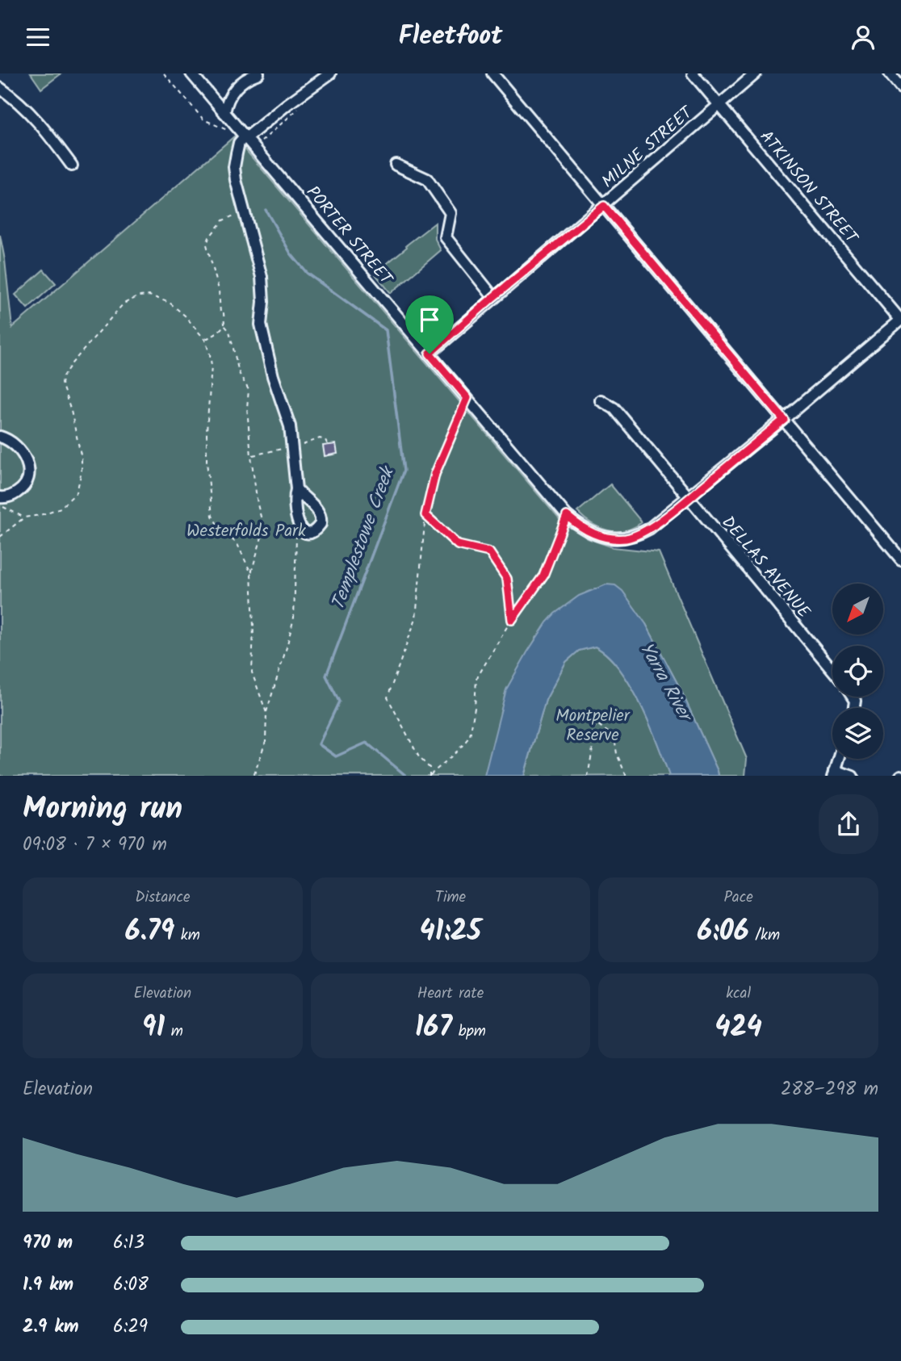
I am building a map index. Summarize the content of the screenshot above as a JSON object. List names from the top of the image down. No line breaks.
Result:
{"streets":{"street":["MILNE STREET","ATKINSON STREET","PORTER STREET","DELLAS AVENUE"]},"crossings":[["MILNE STREET","ATKINSON STREET"],["MILNE STREET","PORTER STREET"],["PORTER STREET","DELLAS AVENUE"]],"water":["Templestowe Creek","Yarra River"],"parks":["Westerfolds Park","Montpelier Reserve"],"north":"bottom left","page":{"header":"Fleetfoot","heading":["Morning run","09:08 · 7 × 970 m"],"stats":[["Distance","6.79 km"],["Time","41:25"],["Pace","6:06 /km"],["Elevation","91 m"],["Heart rate","167 bpm"],["kcal","424"]],"chart":["Elevation","288–298 m"],"list":[{"name":"970 m","note":"6:13"},{"name":"1.9 km","note":"6:08"},{"name":"2.9 km","note":"6:29"}]}}
